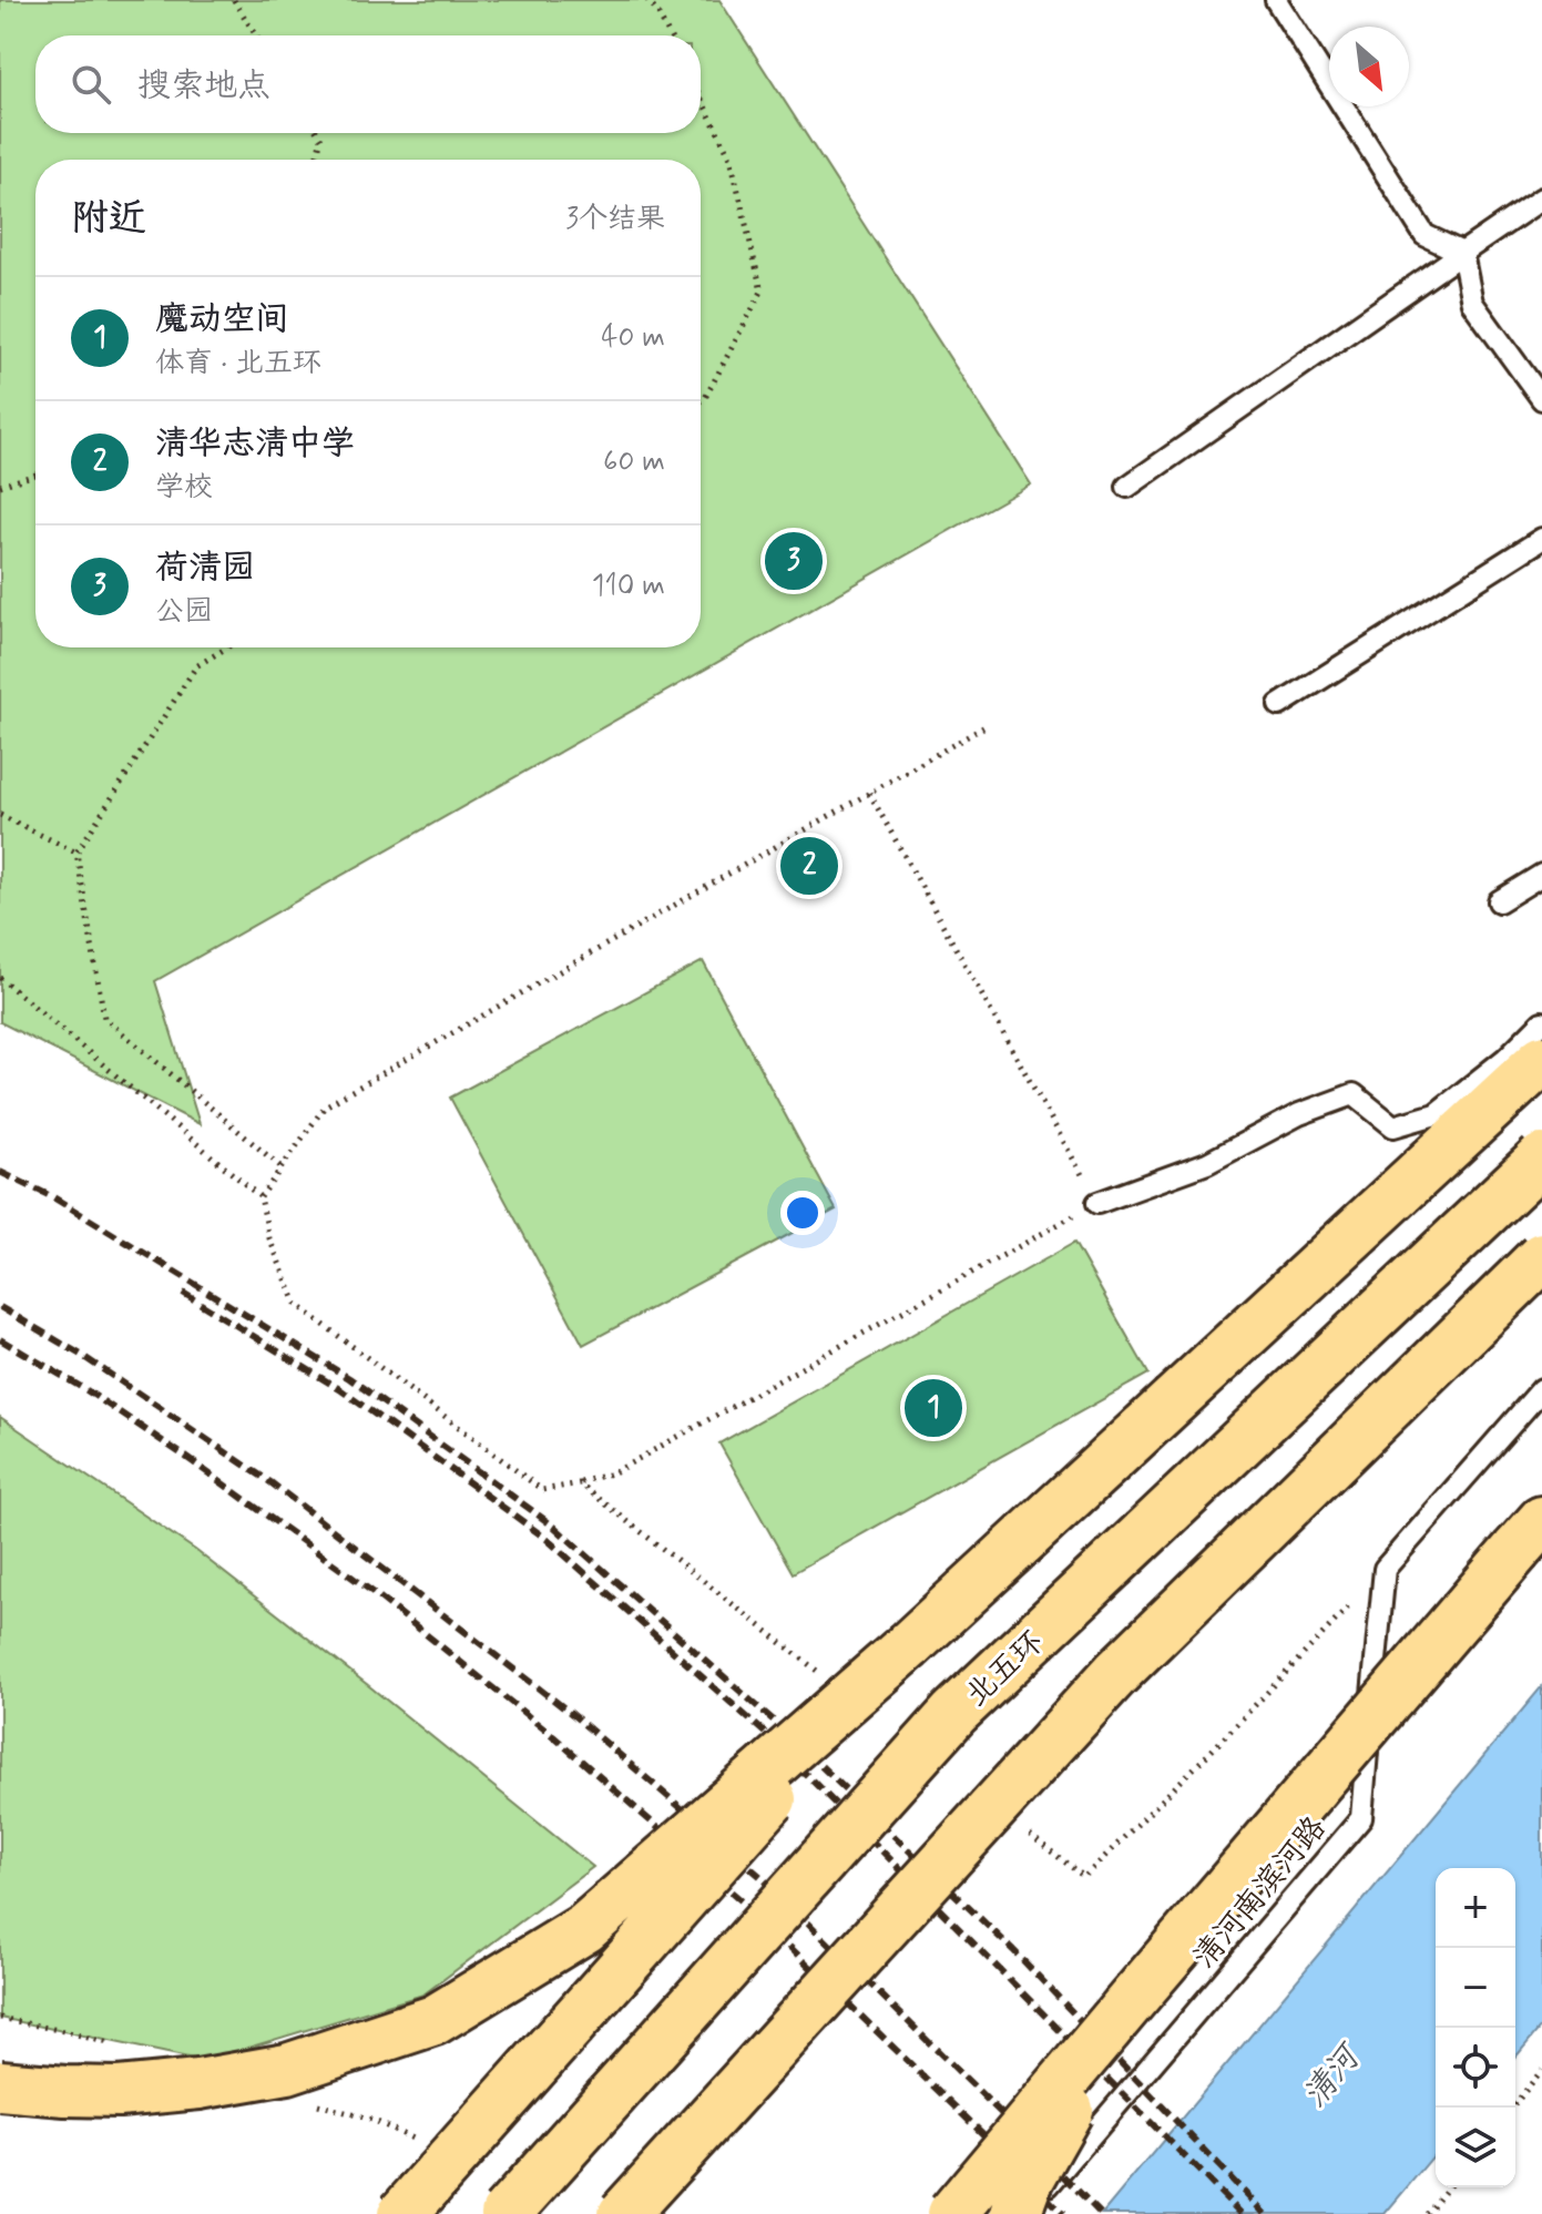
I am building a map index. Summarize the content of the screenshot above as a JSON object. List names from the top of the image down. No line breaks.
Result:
{"streets":{"highway":["北五环"],"lane":["清河南滨河路"]},"water":["清河"],"north":"bottom right","page":{"search":"搜索地点","heading":["附近","3个结果"],"list":[{"mark":"1","name":"魔动空间","note":"体育 · 北五环","value":"40 m"},{"mark":"2","name":"清华志清中学","note":"学校","value":"60 m"},{"mark":"3","name":"荷清园","note":"公园","value":"110 m"}],"pins":["3","2","1"],"map_buttons":["+","−"]}}
